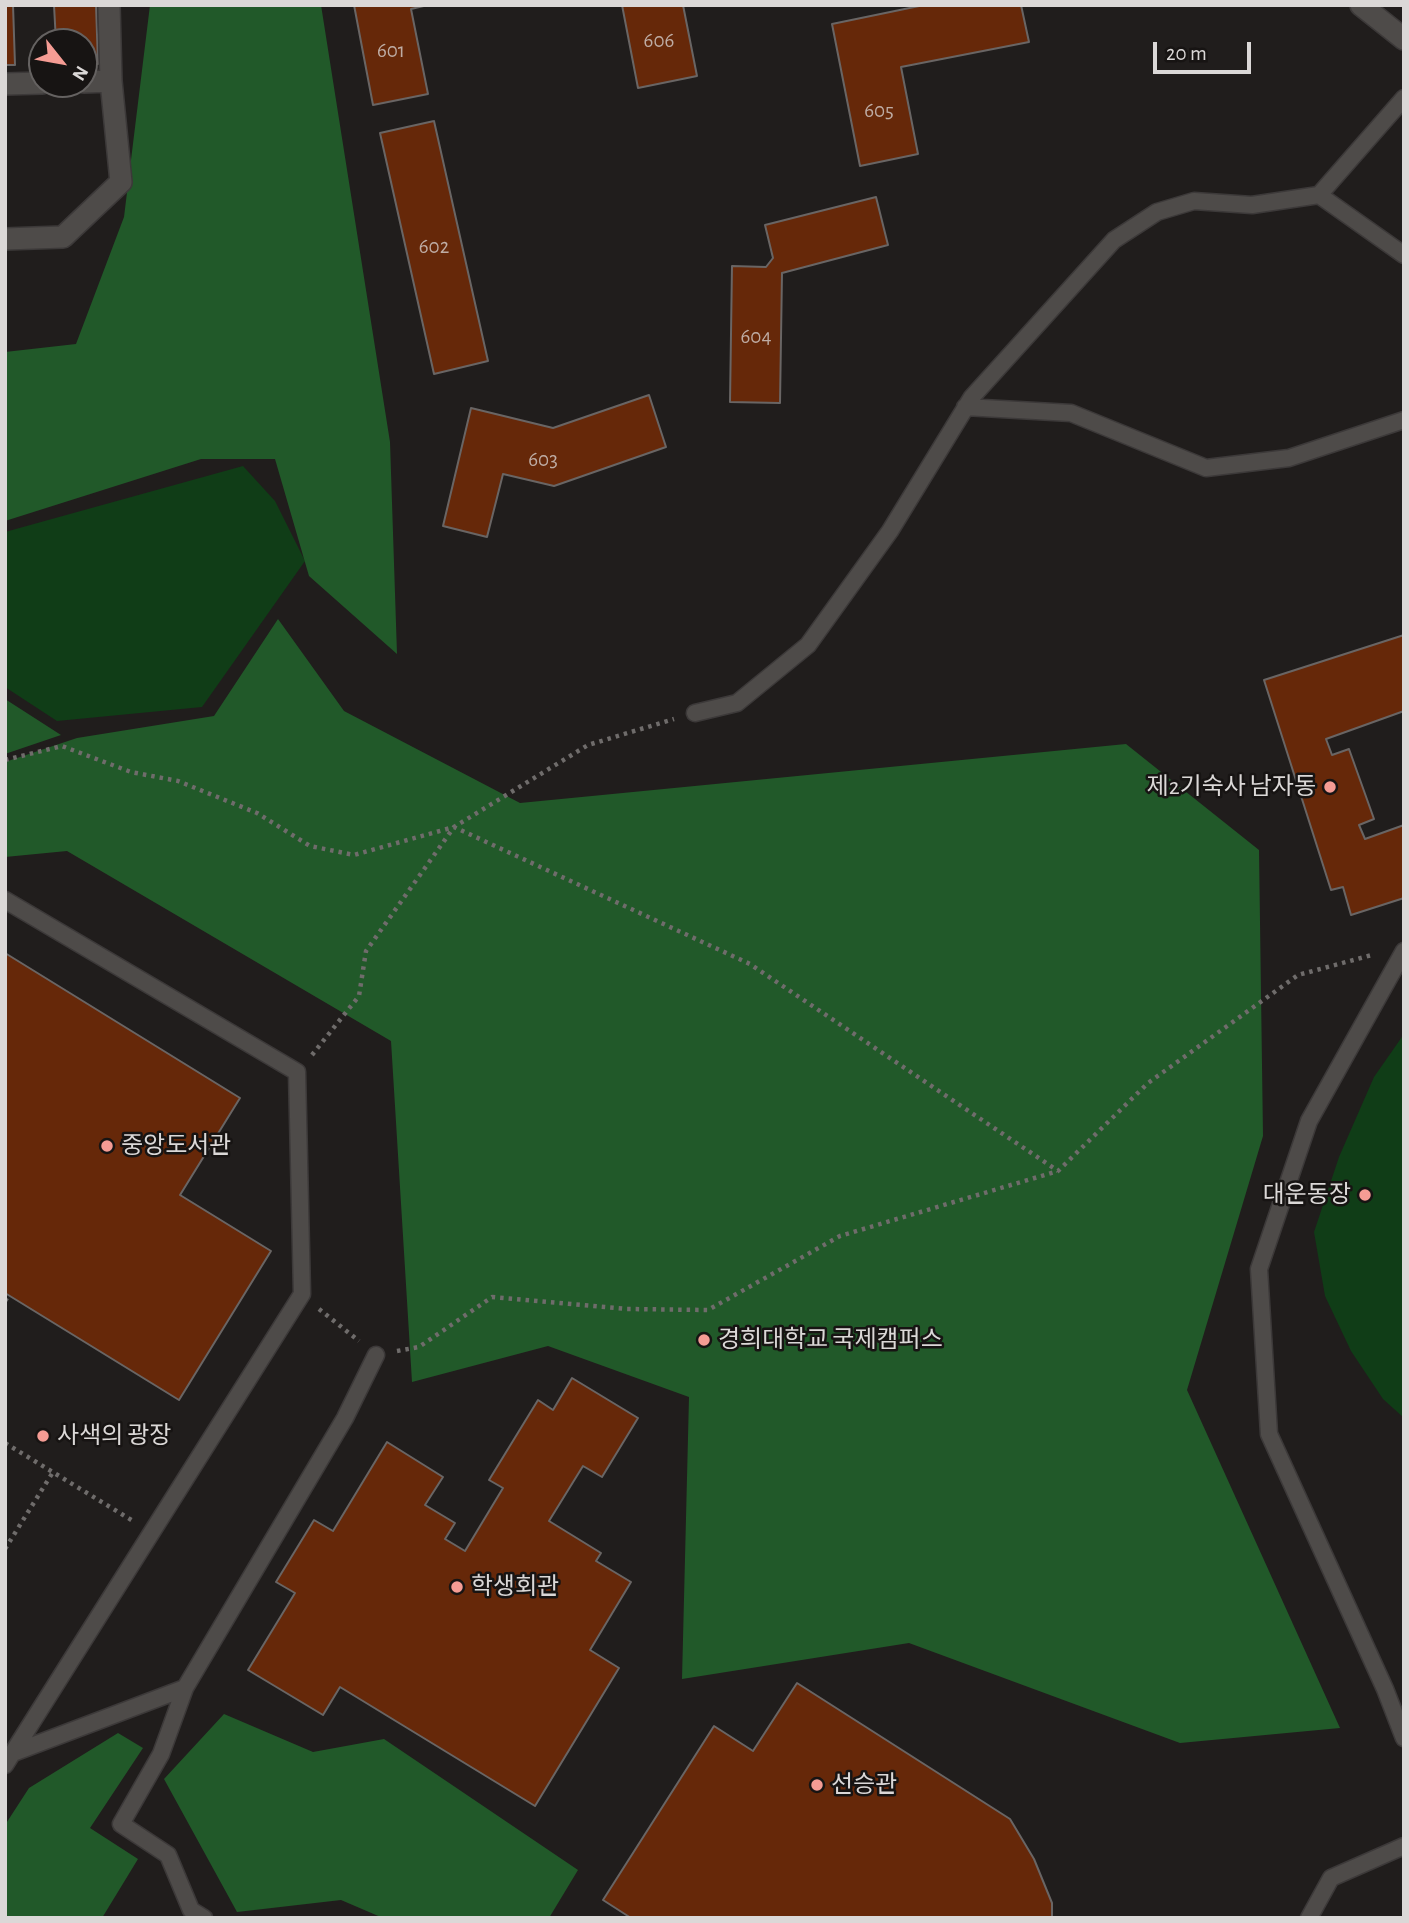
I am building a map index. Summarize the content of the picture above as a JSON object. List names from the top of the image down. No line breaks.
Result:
{"places":["제2기숙사 남자동","중앙도서관","대운동장","경희대학교 국제캠퍼스","사색의 광장","학생회관","선승관"],"house_numbers":["606","601","605","602","604","603"],"scale_bar":"20 m","north":"bottom right"}
